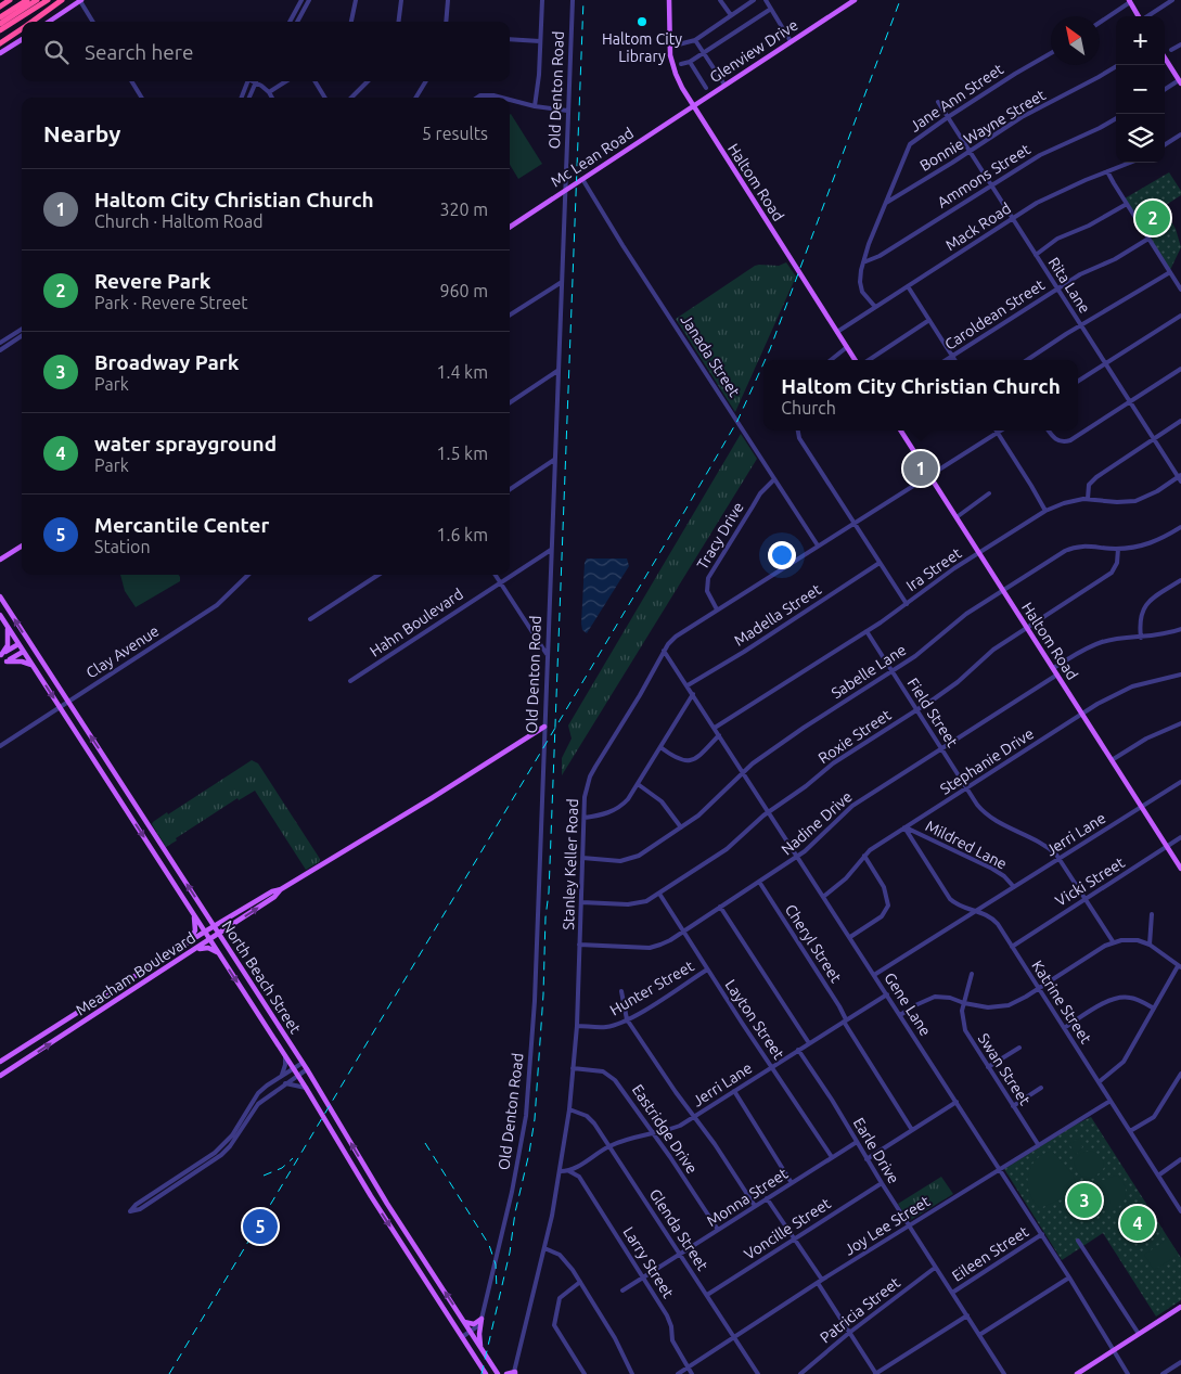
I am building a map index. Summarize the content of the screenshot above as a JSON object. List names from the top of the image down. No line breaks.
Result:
{"streets":{"main road":["Glenview Drive","Mc Lean Road","Haltom Road","Meacham Boulevard","North Beach Street"],"street":["Old Denton Road","Jane Ann Street","Bonnie Wayne Street","Ammons Street","Mack Road","Rita Lane","Caroldean Street","Janada Street","Tracy Drive","Ira Street","Madella Street","Hahn Boulevard","Clay Avenue","Sabelle Lane","Field Street","Roxie Street","Stephanie Drive","Nadine Drive","Jerri Lane","Mildred Lane","Stanley Keller Road","Vicki Street","Cheryl Street","Hunter Street","Katrine Street","Gene Lane","Layton Street","Swan Street","Eastridge Drive","Earle Drive","Monna Street","Joy Lee Street","Voncille Street","Glenda Street","Eileen Street","Larry Street","Patricia Street"]},"crossings":[["Glenview Drive","Mc Lean Road"],["Glenview Drive","Haltom Road"],["Old Denton Road","Mc Lean Road"],["Old Denton Road","Hahn Boulevard"],["Old Denton Road","Meacham Boulevard"],["Old Denton Road","North Beach Street"],["Jane Ann Street","Bonnie Wayne Street"],["Jane Ann Street","Ammons Street"],["Jane Ann Street","Mack Road"],["Jane Ann Street","Rita Lane"],["Bonnie Wayne Street","Rita Lane"],["Mc Lean Road","Haltom Road"],["Mc Lean Road","Janada Street"],["Ammons Street","Rita Lane"],["Haltom Road","Mack Road"],["Haltom Road","Ira Street"],["Haltom Road","Sabelle Lane"],["Haltom Road","Roxie Street"],["Haltom Road","Stephanie Drive"],["Haltom Road","Nadine Drive"],["Haltom Road","Jerri Lane"],["Haltom Road","Stanley Keller Road"],["Haltom Road","Vicki Street"],["Mack Road","Rita Lane"],["Rita Lane","Caroldean Street"],["Rita Lane","Ira Street"],["Janada Street","Tracy Drive"],["Janada Street","Stanley Keller Road"],["Tracy Drive","Stanley Keller Road"],["Ira Street","Field Street"],["Ira Street","Gene Lane"],["Madella Street","Gene Lane"],["Clay Avenue","North Beach Street"],["Sabelle Lane","Field Street"],["Sabelle Lane","Roxie Street"],["Sabelle Lane","Stanley Keller Road"],["Sabelle Lane","Gene Lane"],["Field Street","Roxie Street"],["Field Street","Stephanie Drive"],["Field Street","Nadine Drive"],["Field Street","Jerri Lane"],["Field Street","Vicki Street"],["Roxie Street","Stanley Keller Road"],["Roxie Street","Gene Lane"],["Roxie Street","Layton Street"],["Stephanie Drive","Mildred Lane"],["Stephanie Drive","Katrine Street"],["Stephanie Drive","Gene Lane"],["Nadine Drive","Stanley Keller Road"],["Nadine Drive","Cheryl Street"],["Nadine Drive","Gene Lane"],["Nadine Drive","Layton Street"],["Jerri Lane","Mildred Lane"],["Jerri Lane","Cheryl Street"],["Jerri Lane","Katrine Street"],["Jerri Lane","Gene Lane"],["Jerri Lane","Layton Street"],["Jerri Lane","Eastridge Drive"],["Jerri Lane","Earle Drive"],["Jerri Lane","Glenda Street"],["Jerri Lane","Larry Street"],["Mildred Lane","Katrine Street"],["Stanley Keller Road","Hunter Street"],["Stanley Keller Road","Gene Lane"],["Stanley Keller Road","Eastridge Drive"],["Stanley Keller Road","Glenda Street"],["Vicki Street","Katrine Street"],["Meacham Boulevard","North Beach Street"],["Hunter Street","Layton Street"],["Katrine Street","Joy Lee Street"],["Gene Lane","Joy Lee Street"],["Gene Lane","Eileen Street"],["Layton Street","Monna Street"],["Swan Street","Joy Lee Street"],["Eastridge Drive","Monna Street"],["Earle Drive","Monna Street"],["Earle Drive","Joy Lee Street"],["Earle Drive","Voncille Street"],["Earle Drive","Eileen Street"],["Earle Drive","Patricia Street"],["Monna Street","Glenda Street"],["Monna Street","Larry Street"],["Joy Lee Street","Glenda Street"],["Joy Lee Street","Larry Street"],["Voncille Street","Glenda Street"]],"places":["Haltom City Library"],"north":"top left","page":{"map_buttons":["+","−"],"search":"Search here","heading":["Nearby","5 results"],"list":[{"mark":"1","name":"Haltom City Christian Church","note":"Church · Haltom Road","value":"320 m"},{"mark":"2","name":"Revere Park","note":"Park · Revere Street","value":"960 m"},{"mark":"3","name":"Broadway Park","note":"Park","value":"1.4 km"},{"mark":"4","name":"water sprayground","note":"Park","value":"1.5 km"},{"mark":"5","name":"Mercantile Center","note":"Station","value":"1.6 km"}],"pins":["2","1","3","4","5"],"popup":["Haltom City Christian Church","Church"]}}
